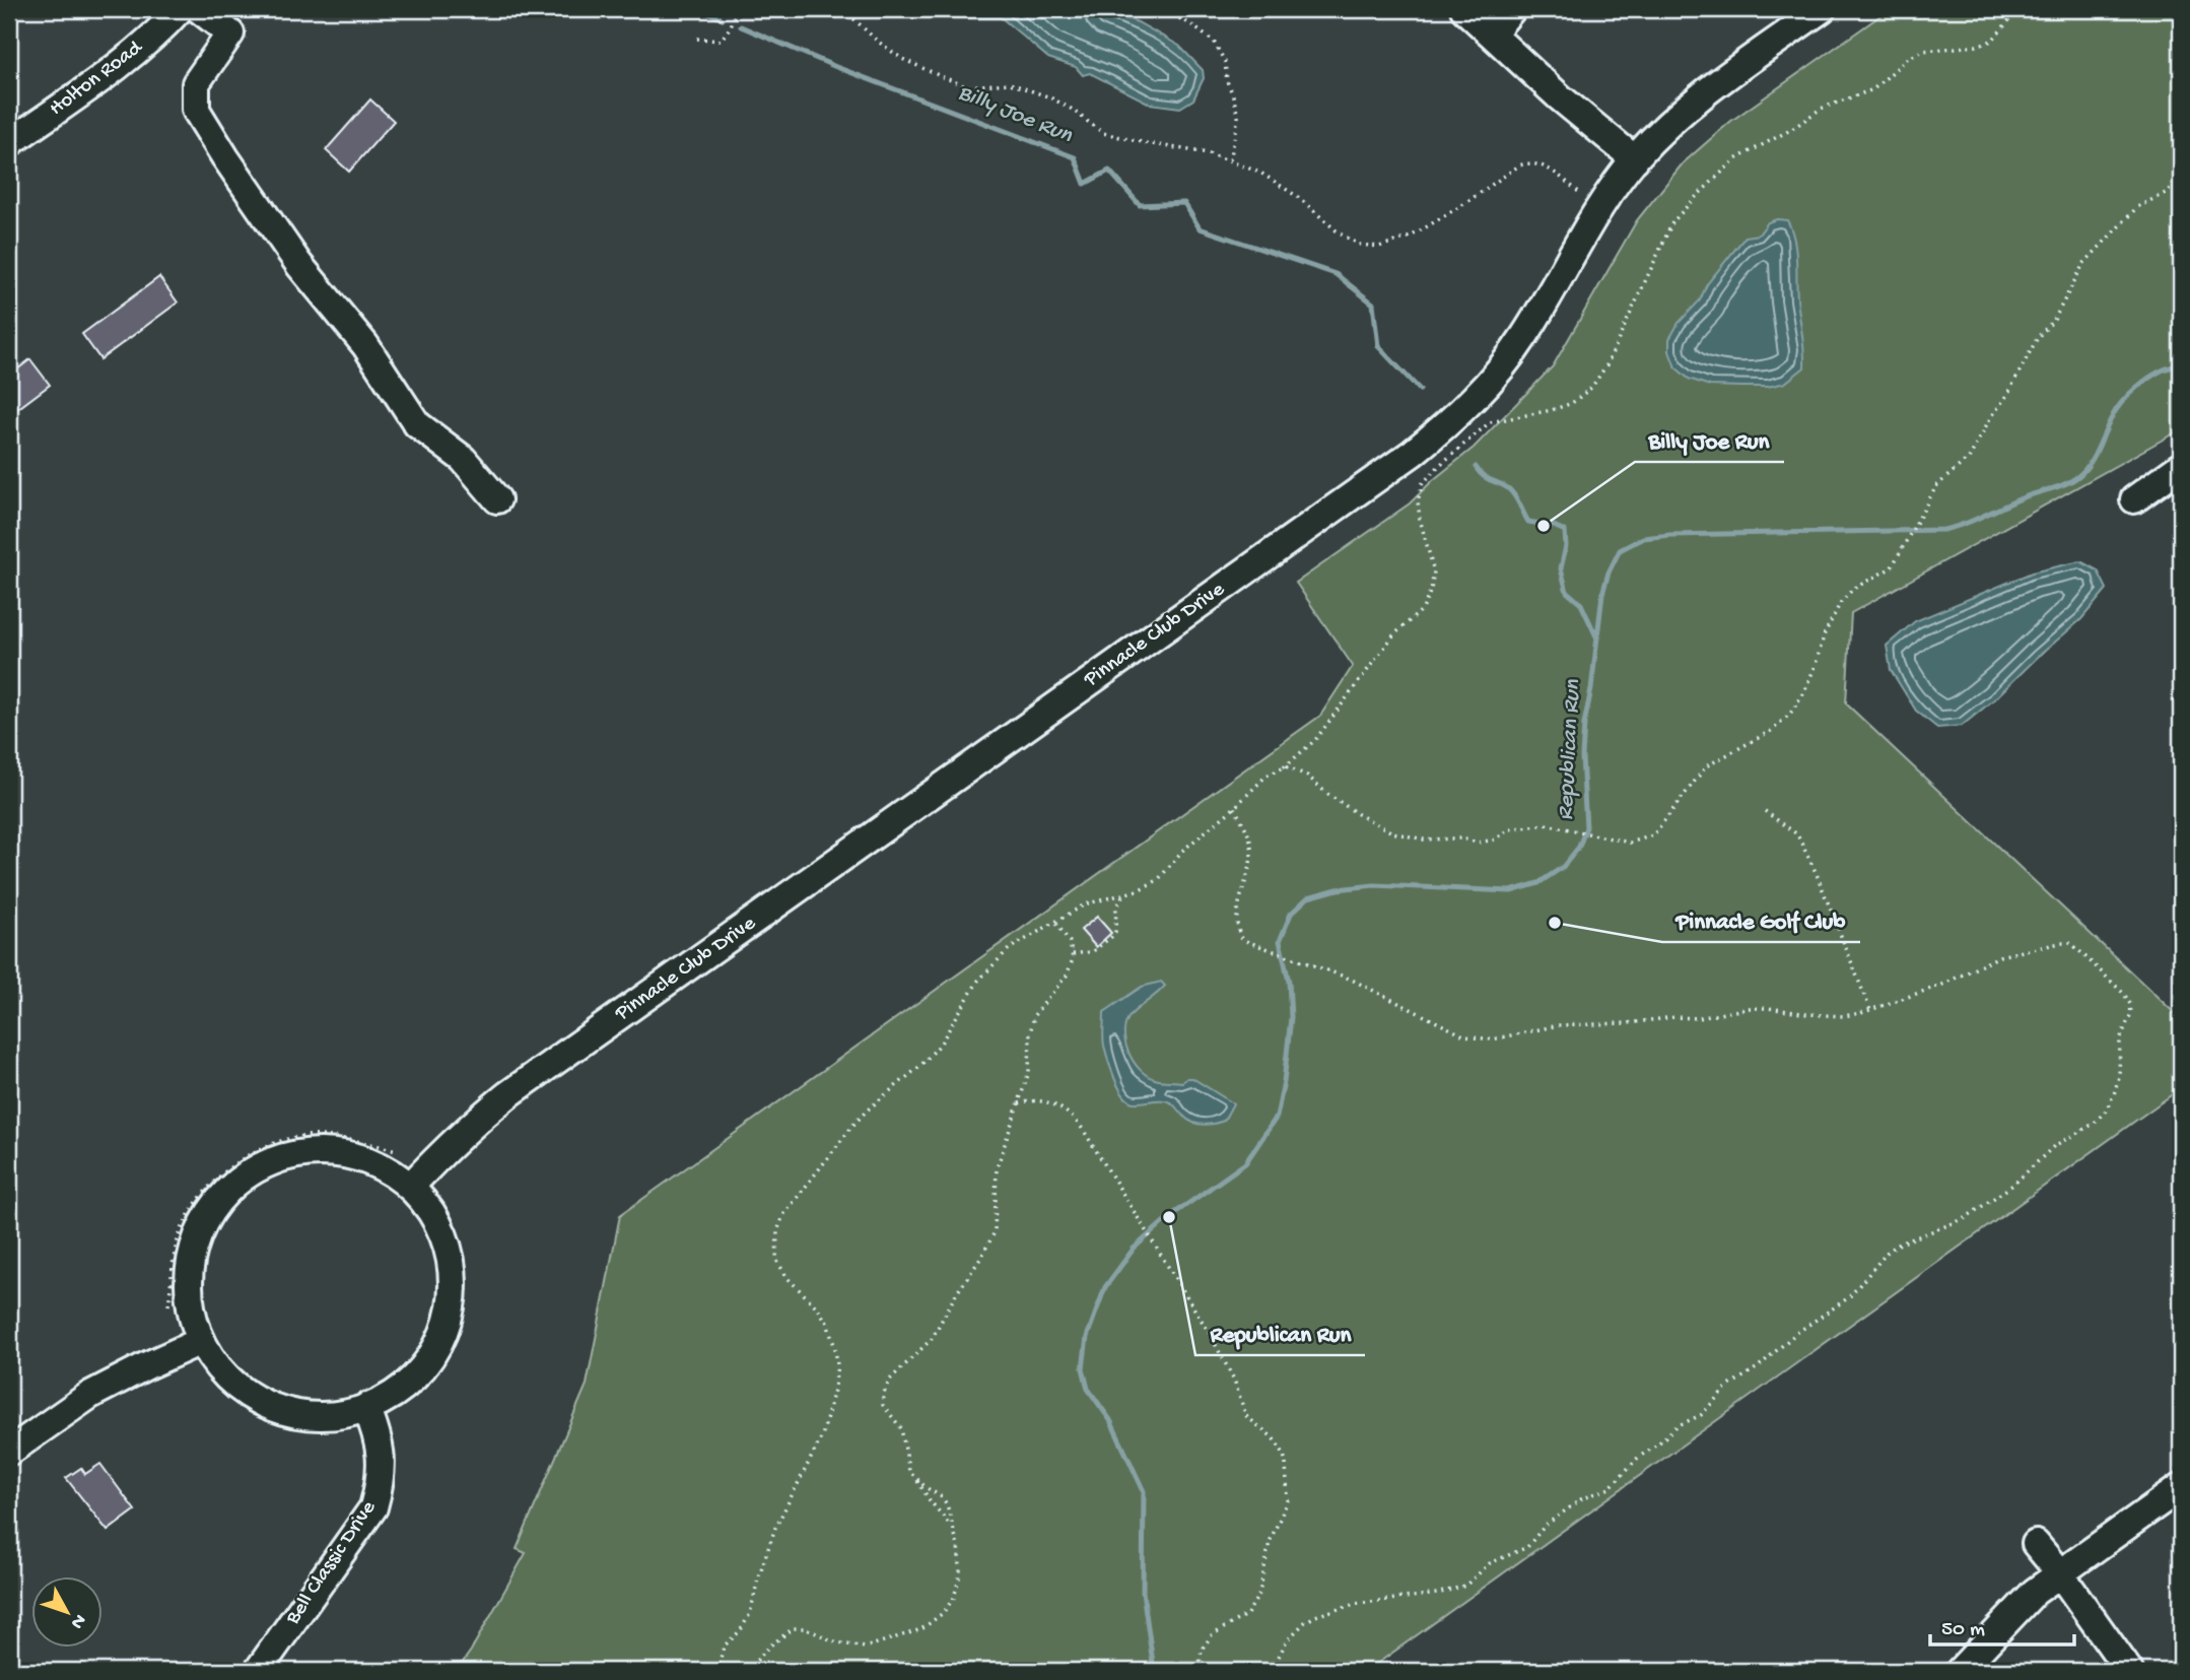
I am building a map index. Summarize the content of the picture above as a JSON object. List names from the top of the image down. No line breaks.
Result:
{"streets":{"street":["Holton Road","Pinnacle Club Drive","Bell Classic Drive"]},"water":["Billy Joe Run","Republican Run"],"places":["Billy Joe Run","Pinnacle Golf Club","Republican Run"],"scale_bar":"50 m","north":"bottom right"}
